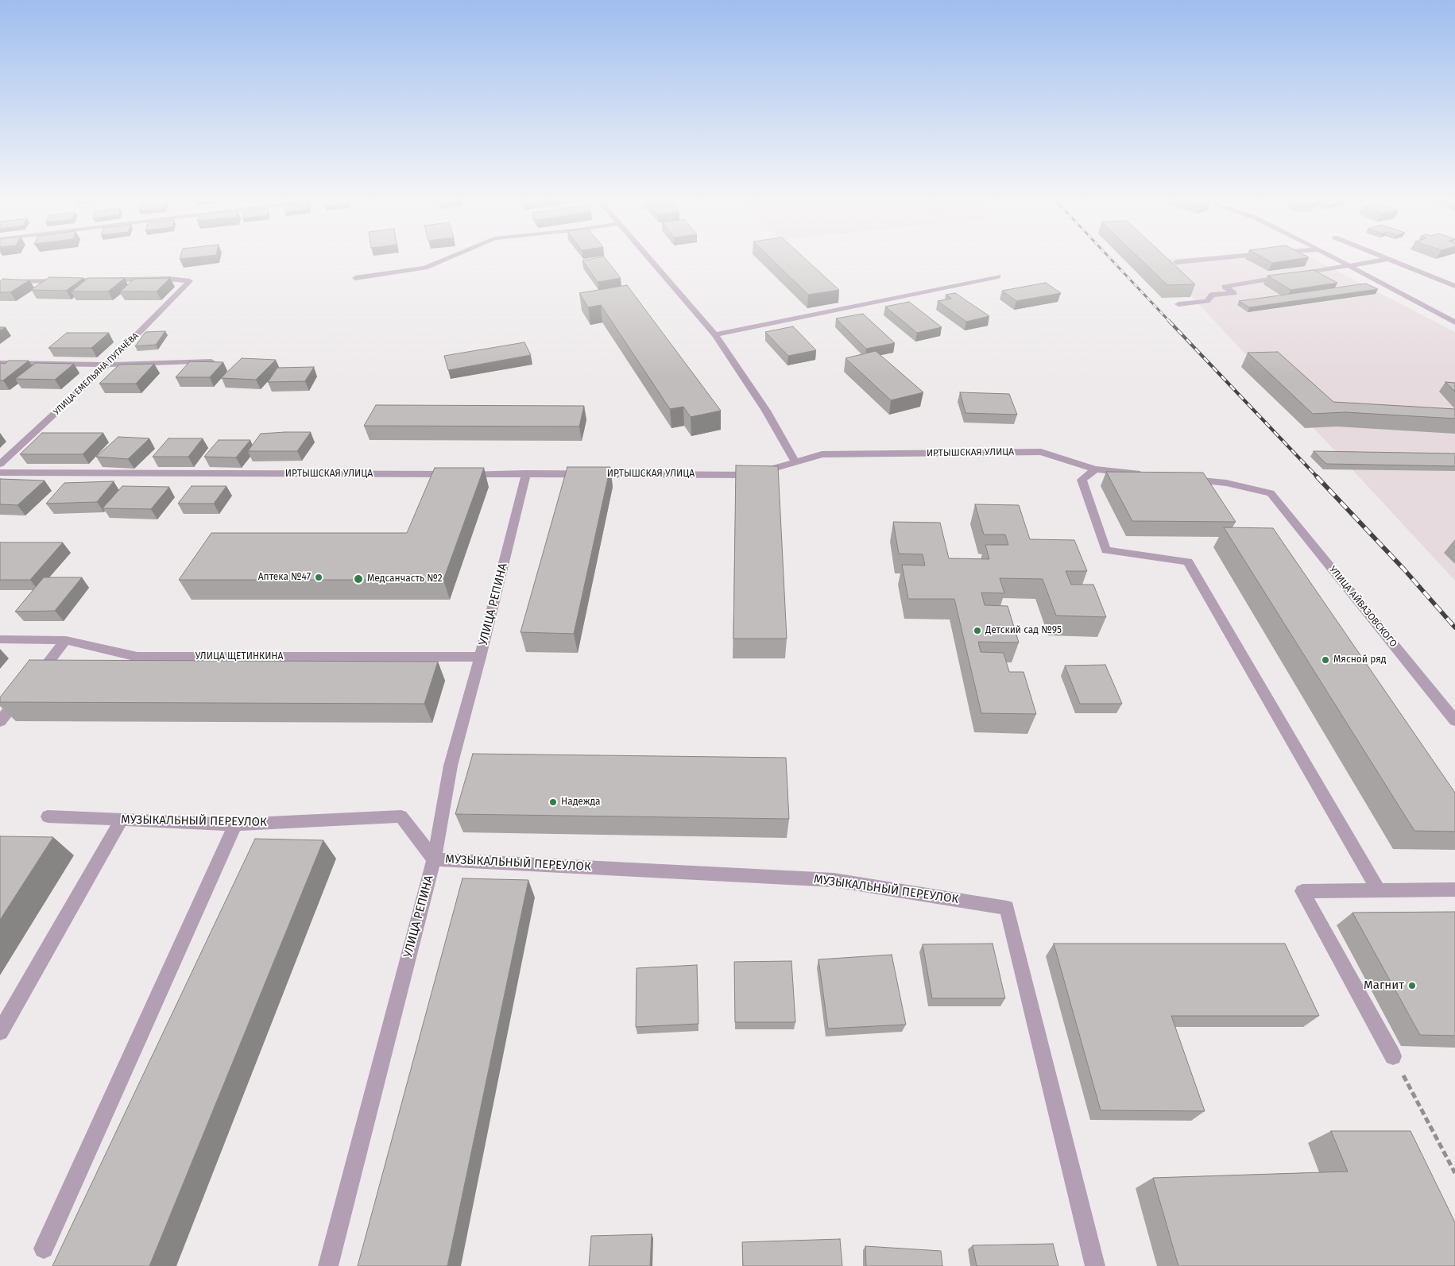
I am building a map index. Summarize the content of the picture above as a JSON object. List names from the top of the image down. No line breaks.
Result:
{"streets":{"street":["УЛИЦА ЕМЕЛЬЯНА ПУГАЧЁВА","ИРТЫШСКАЯ УЛИЦА","УЛИЦА РЕПИНА","УЛИЦА АЙВАЗОВСКОГО","УЛИЦА ЩЕТИНКИНА","МУЗЫКАЛЬНЫЙ ПЕРЕУЛОК"]},"crossings":[["ИРТЫШСКАЯ УЛИЦА","УЛИЦА РЕПИНА"],["УЛИЦА РЕПИНА","УЛИЦА ЩЕТИНКИНА"],["УЛИЦА РЕПИНА","МУЗЫКАЛЬНЫЙ ПЕРЕУЛОК"]],"places":["Аптека №47","Медсанчасть №2","Детский сад №95","Мясной ряд","Надежда","Магнит"]}
